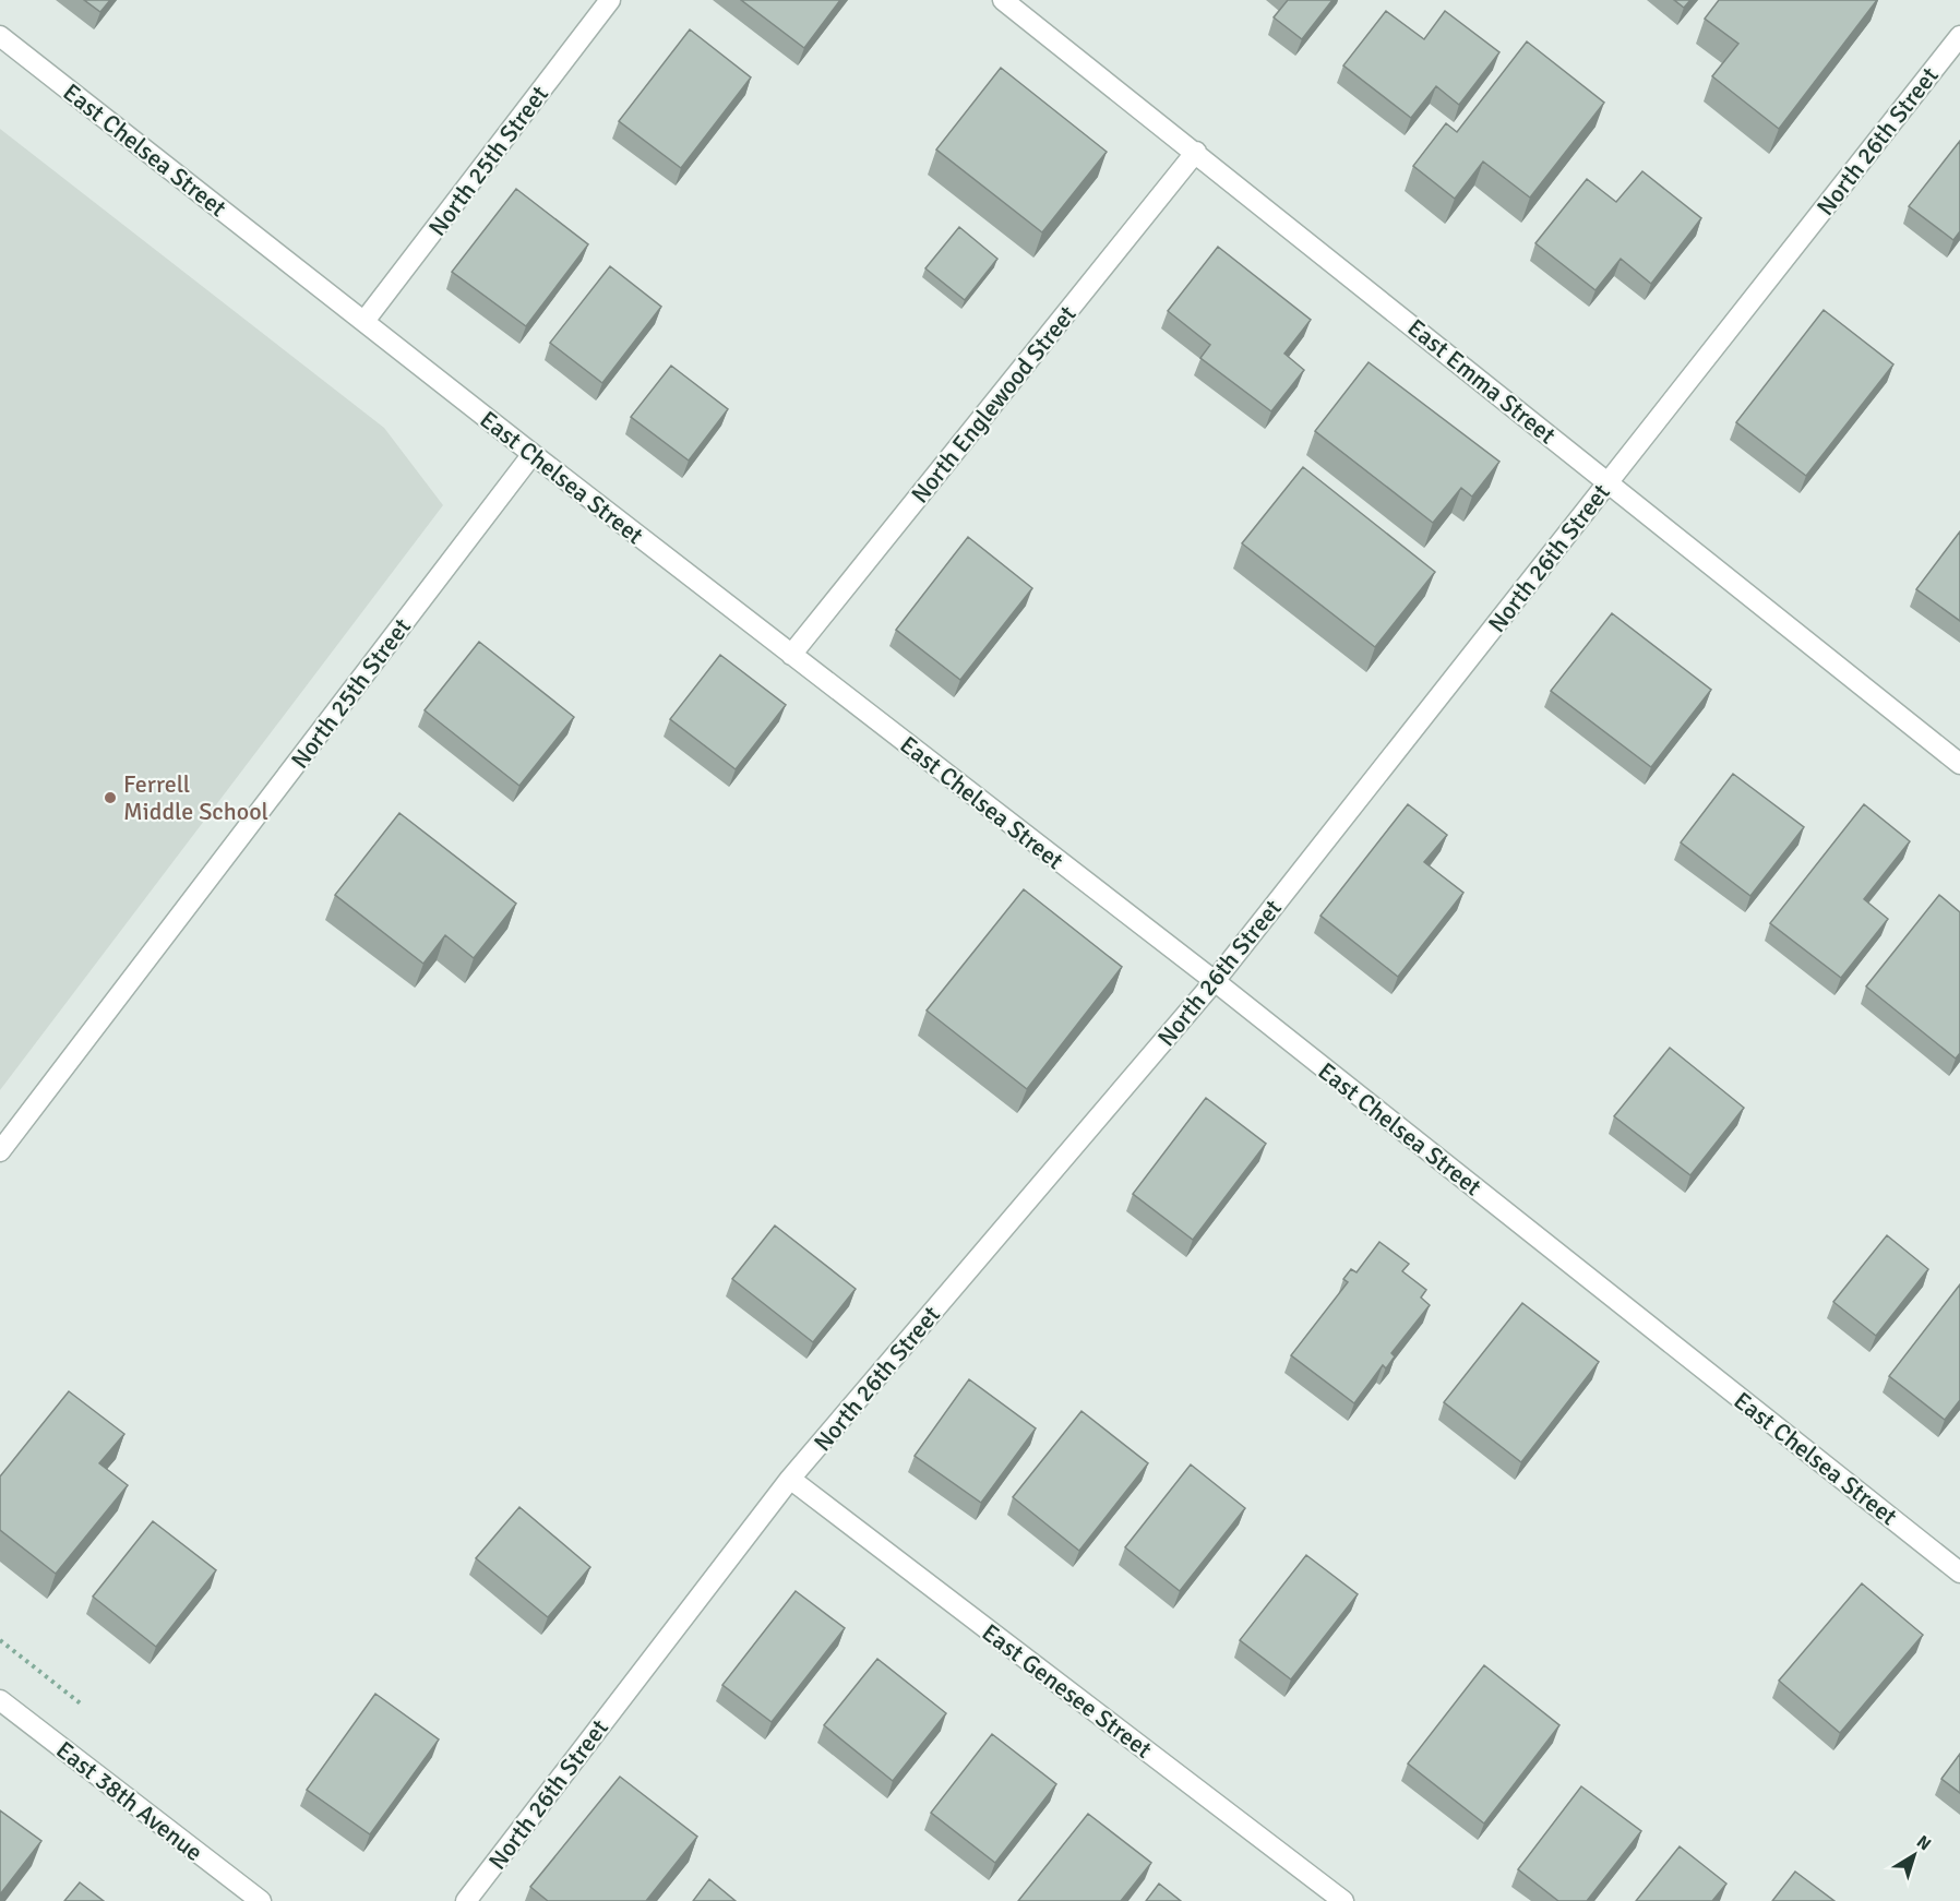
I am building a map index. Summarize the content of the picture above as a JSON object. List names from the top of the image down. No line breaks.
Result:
{"streets":{"street":["North 26th Street","East Chelsea Street","North 25th Street","East Emma Street","North Englewood Street","East Genesee Street","East 38th Avenue"]},"crossings":[["North 26th Street","East Chelsea Street"],["North 26th Street","East Emma Street"],["North 26th Street","East Genesee Street"],["East Chelsea Street","North 25th Street"],["East Chelsea Street","North Englewood Street"],["East Emma Street","North Englewood Street"]],"places":["Ferrell Middle School"],"north":"top right"}
